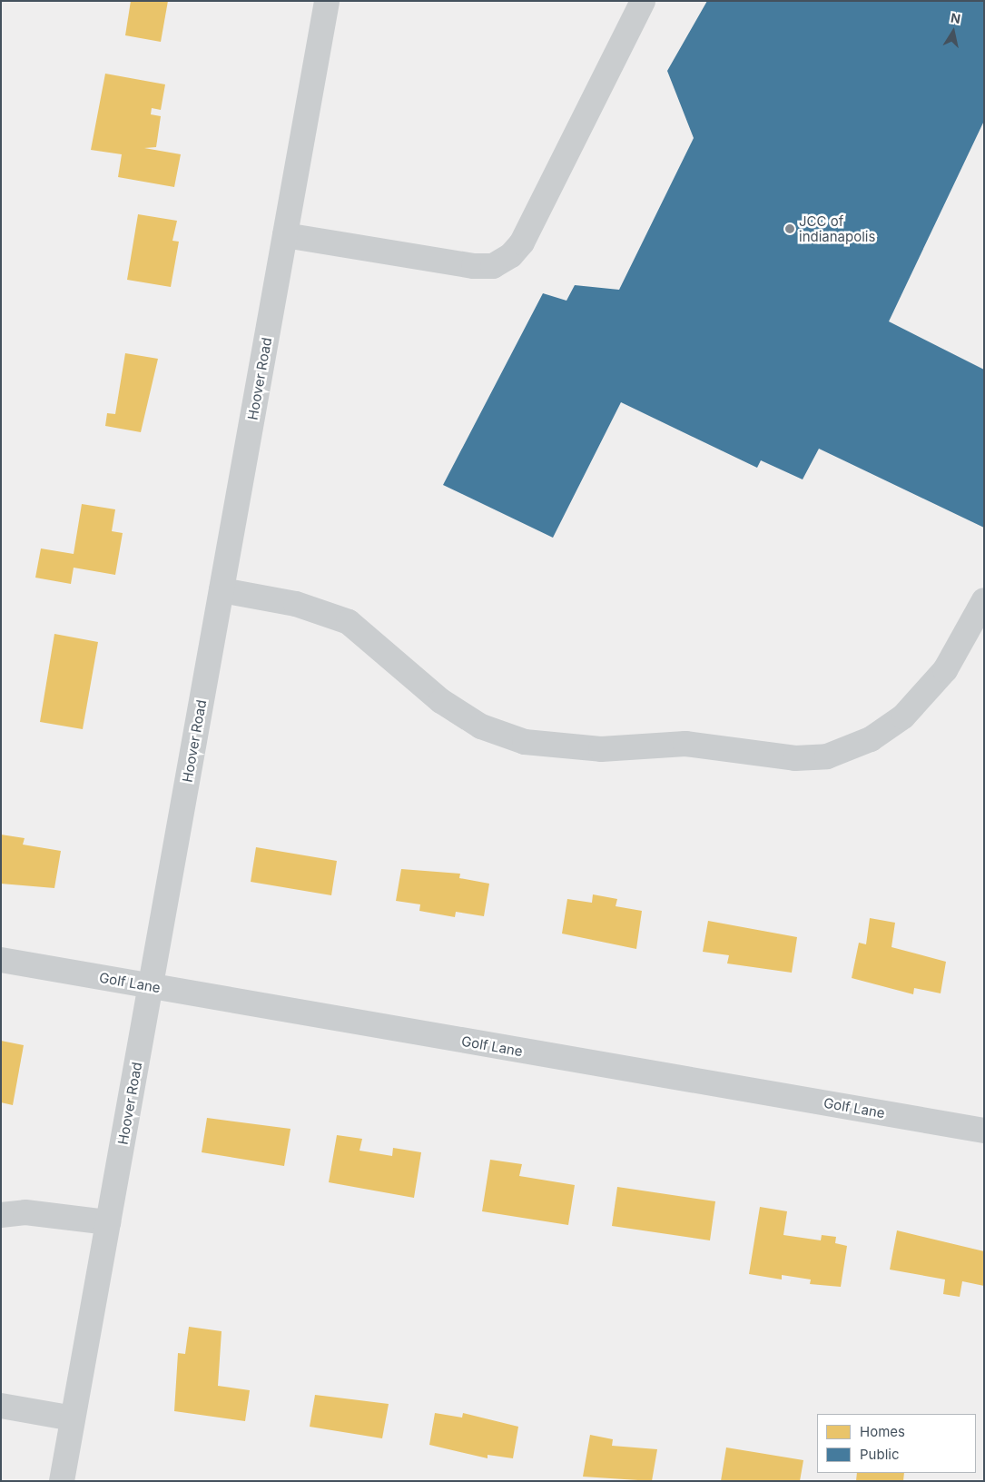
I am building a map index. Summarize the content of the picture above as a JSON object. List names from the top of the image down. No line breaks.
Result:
{"streets":{"street":["Hoover Road","Golf Lane"]},"crossings":[["Hoover Road","Golf Lane"]],"places":["JCC of indianapolis"],"legend":["Homes","Public"],"north":"top"}
